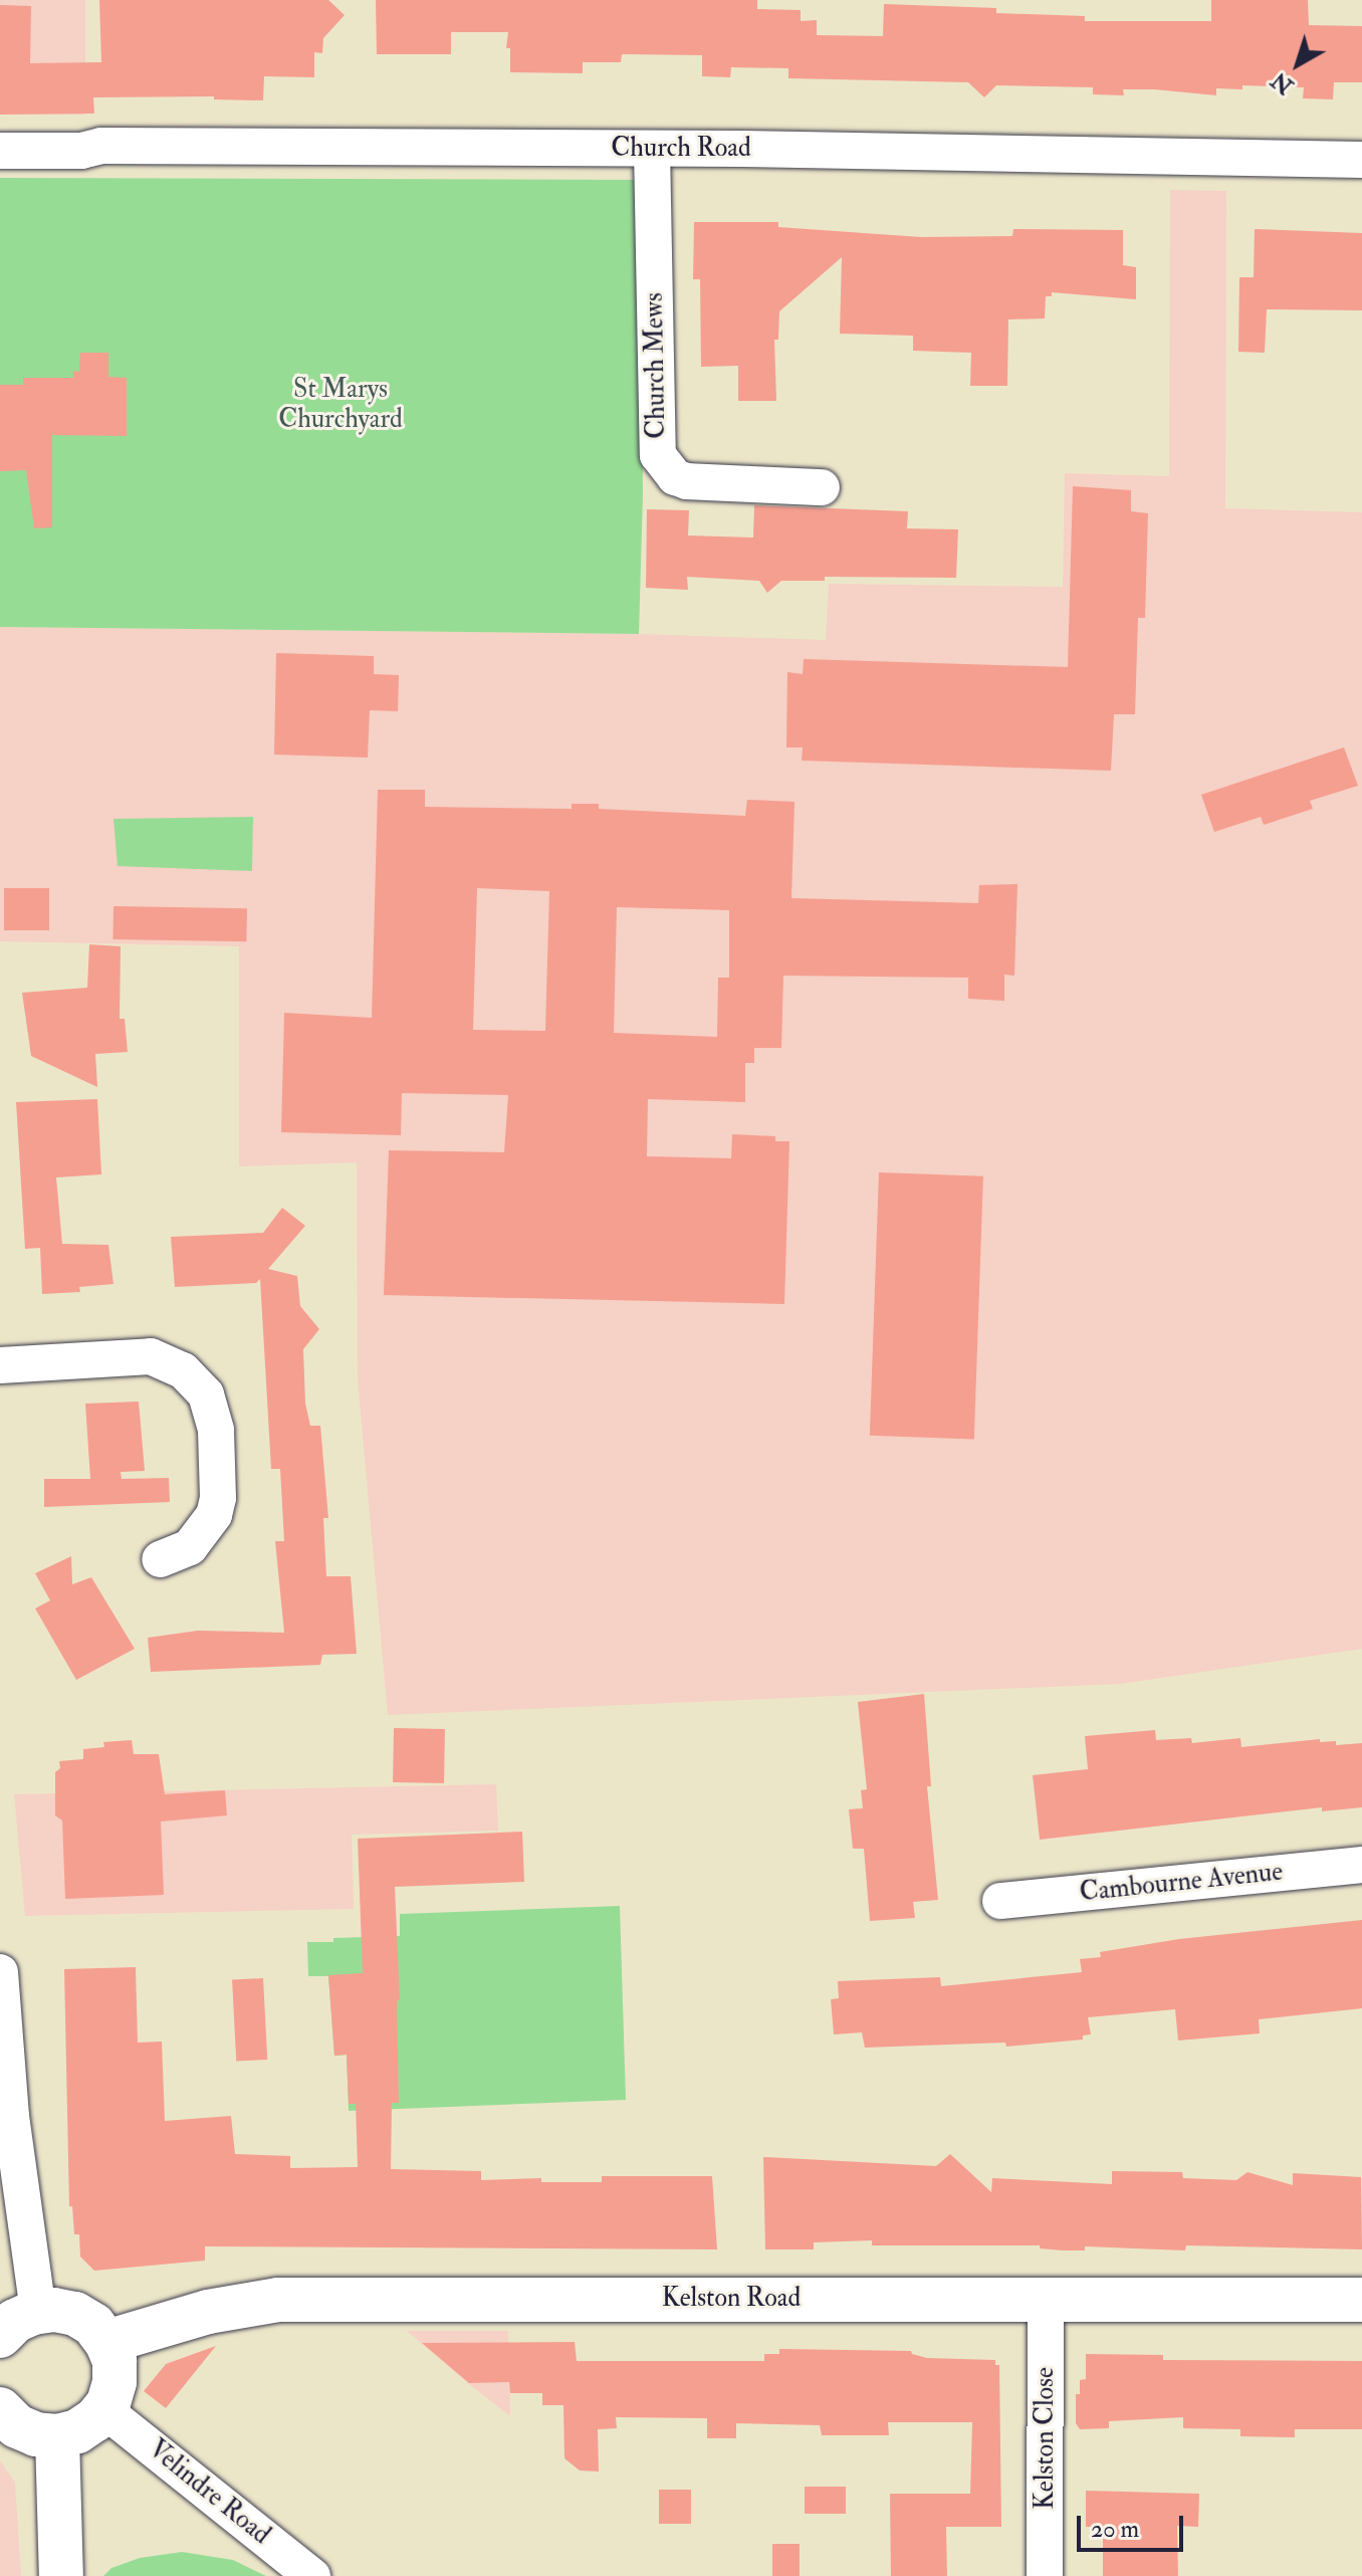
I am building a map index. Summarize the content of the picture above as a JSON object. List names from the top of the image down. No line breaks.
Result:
{"streets":{"main road":["Kelston Road"],"street":["Church Road","Church Mews","Cambourne Avenue","Kelston Close","Velindre Road"]},"crossings":[["Church Road","Church Mews"],["Kelston Road","Kelston Close"]],"parks":["St Marys Churchyard"],"scale_bar":"20 m","north":"bottom left"}
